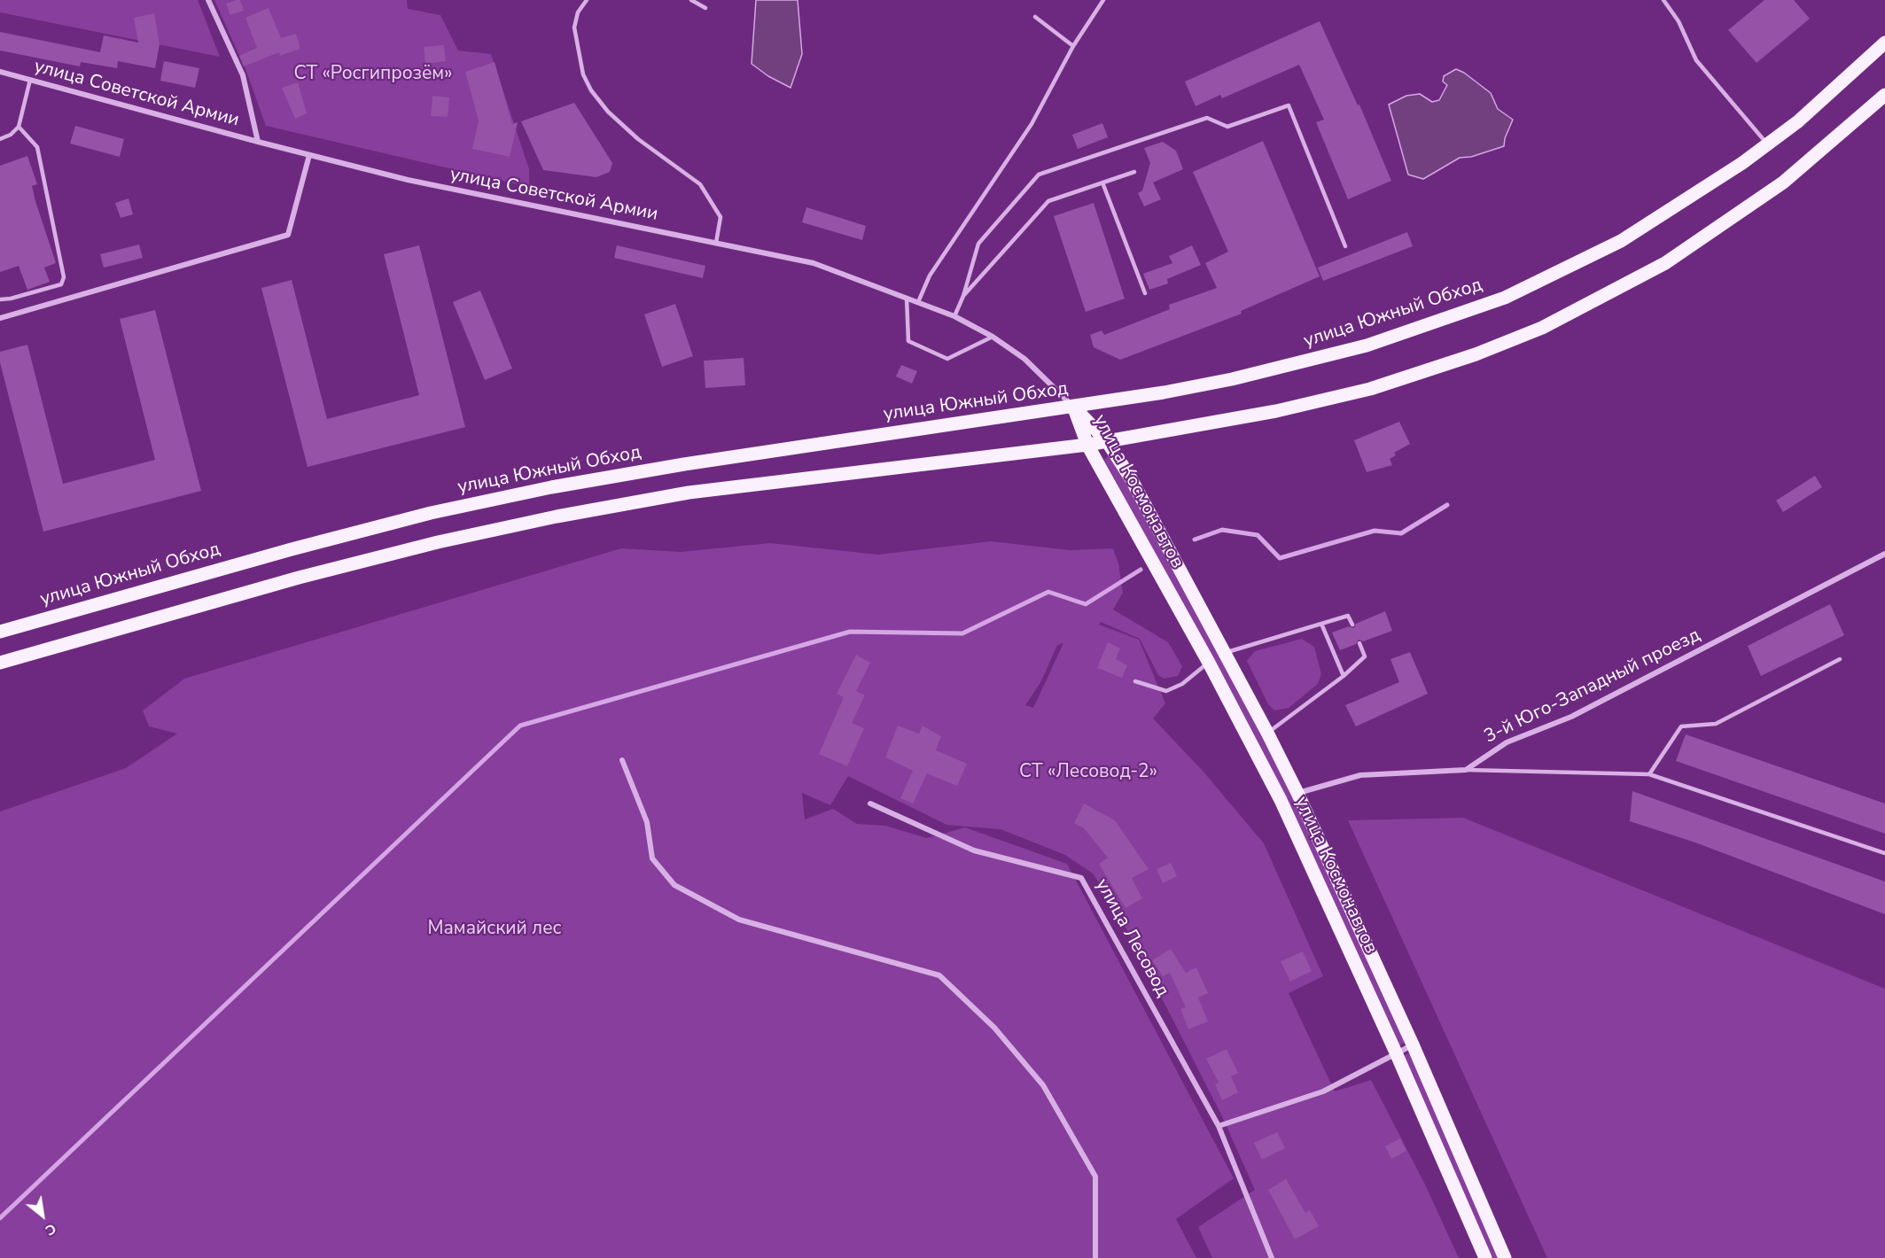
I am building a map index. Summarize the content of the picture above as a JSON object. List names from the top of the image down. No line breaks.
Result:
{"streets":{"main road":["улица Южный Обход","улица Космонавтов"],"street":["улица Советской Армии","3-й Юго-Западный проезд","улица Лесовод"]},"crossings":[["улица Советской Армии","улица Южный Обход"],["улица Советской Армии","улица Космонавтов"],["улица Южный Обход","улица Космонавтов"]],"parks":["СТ «Росгипрозём»","СТ «Лесовод-2»","Мамайский лес"],"north":"bottom right"}
